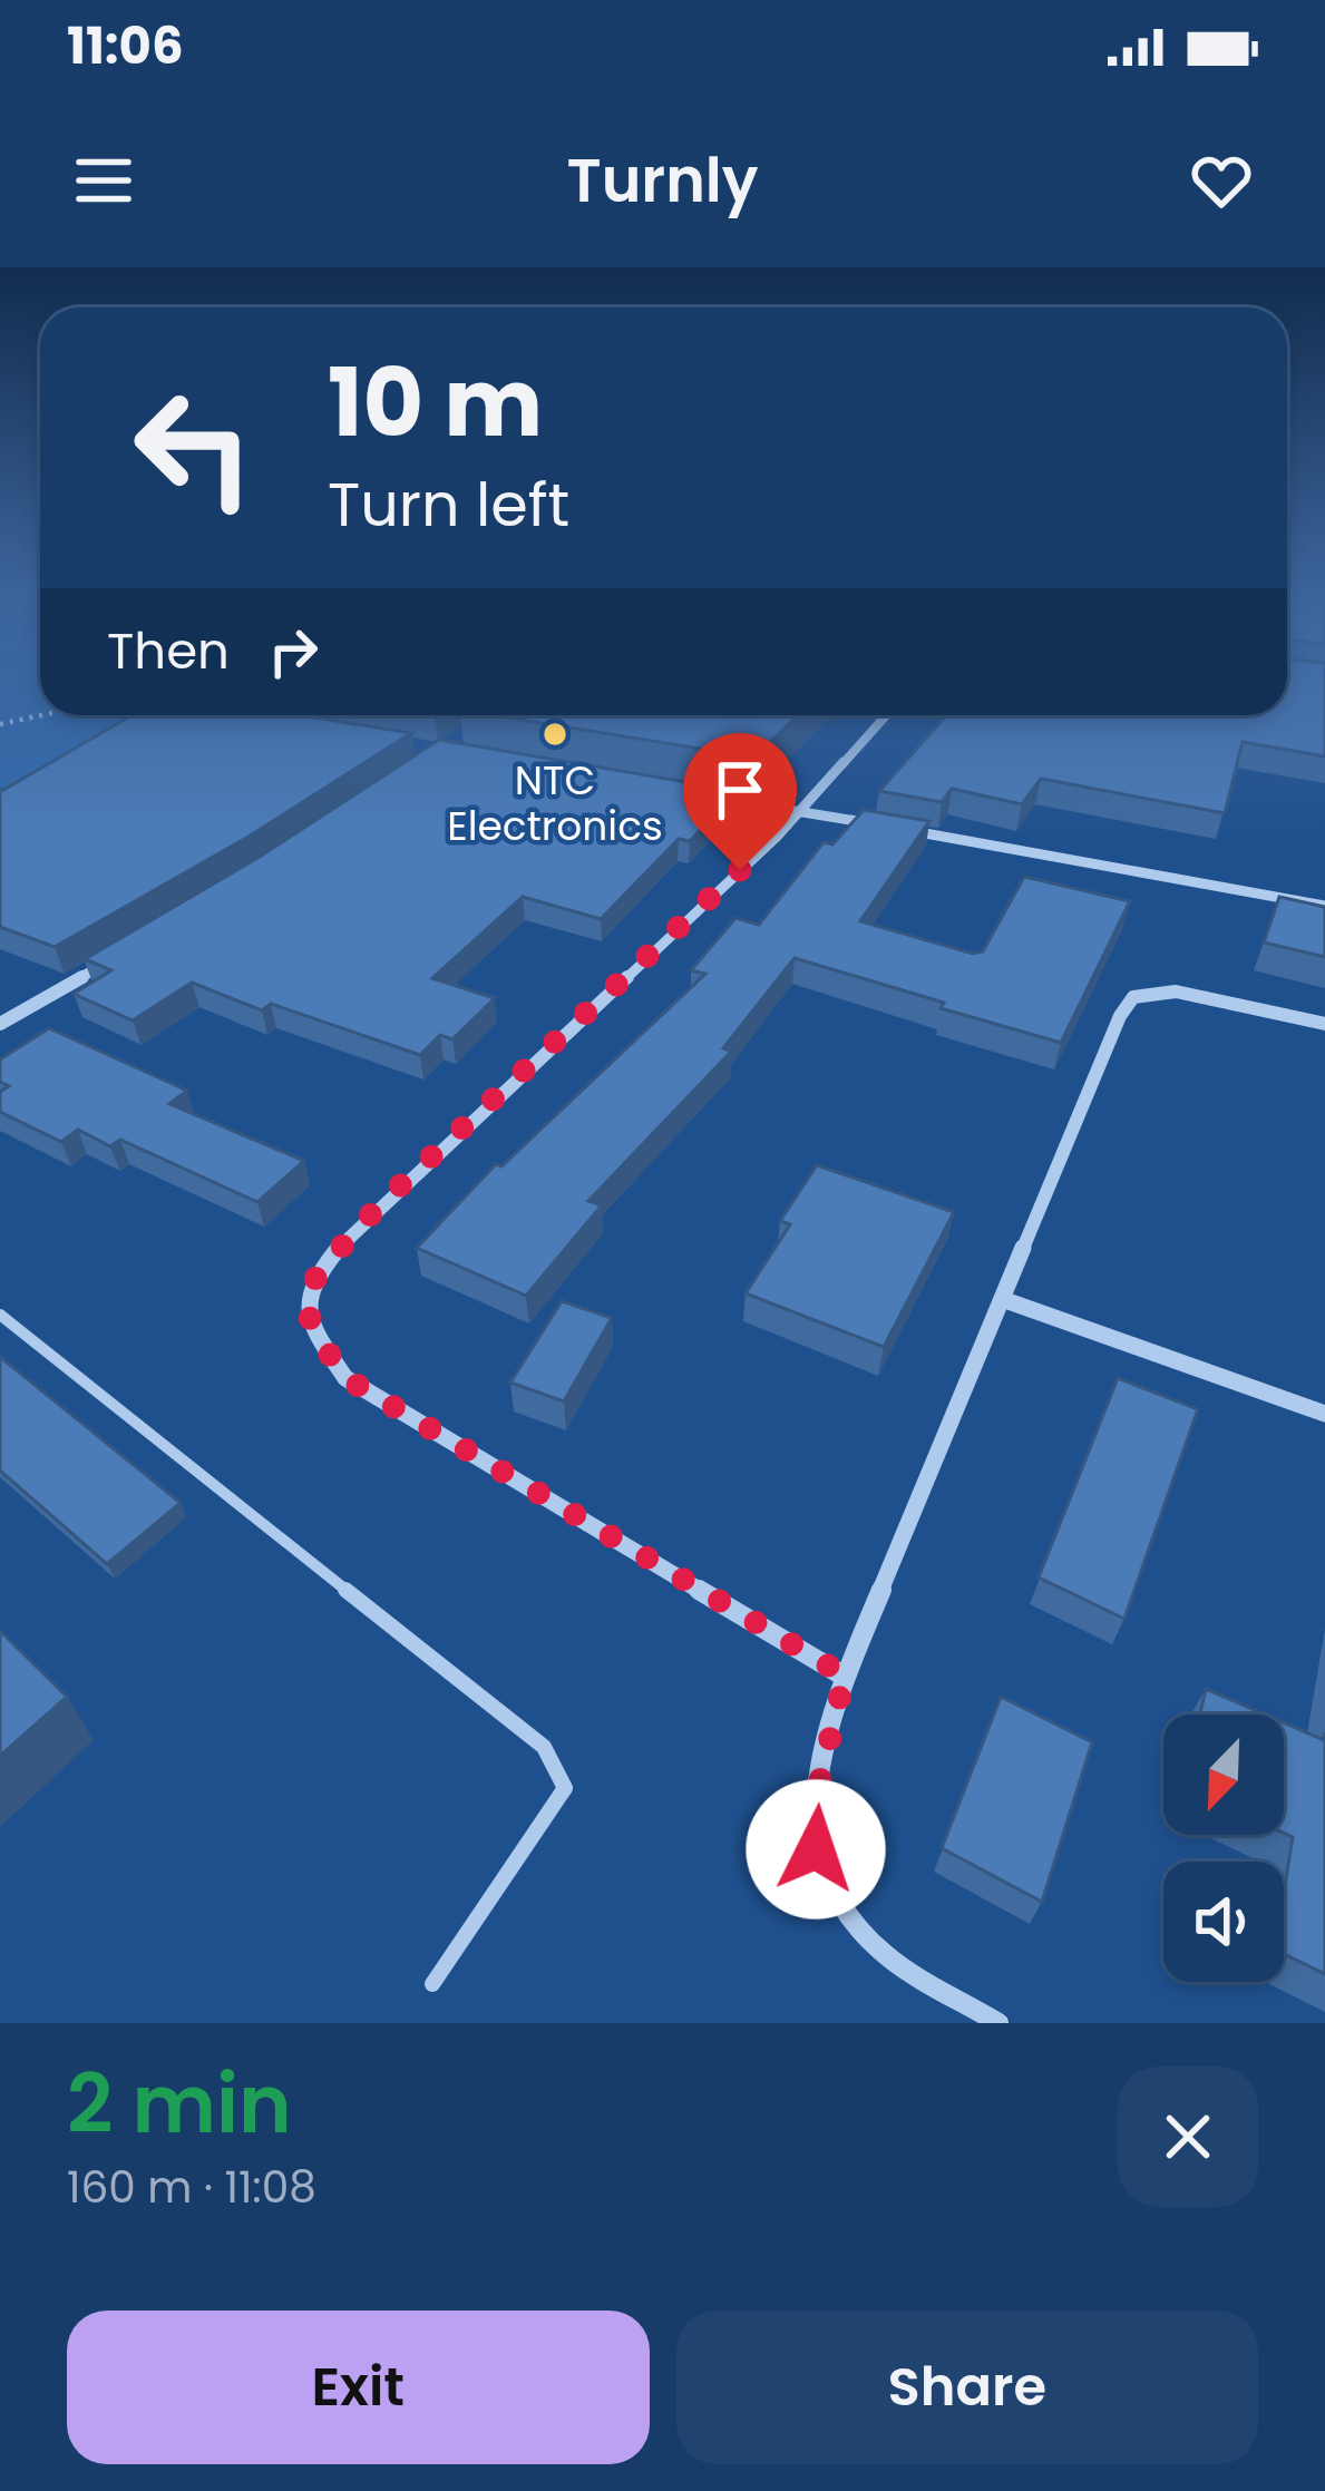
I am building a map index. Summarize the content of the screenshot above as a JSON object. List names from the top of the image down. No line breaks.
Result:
{"places":["NTC Electronics"],"north":"bottom left","page":{"status":"11:06","header":"Turnly","turn":["10 m","Turn left"],"then":"Then","heading":["2 min","160 m · 11:08"],"buttons":["Exit","Share"]}}
